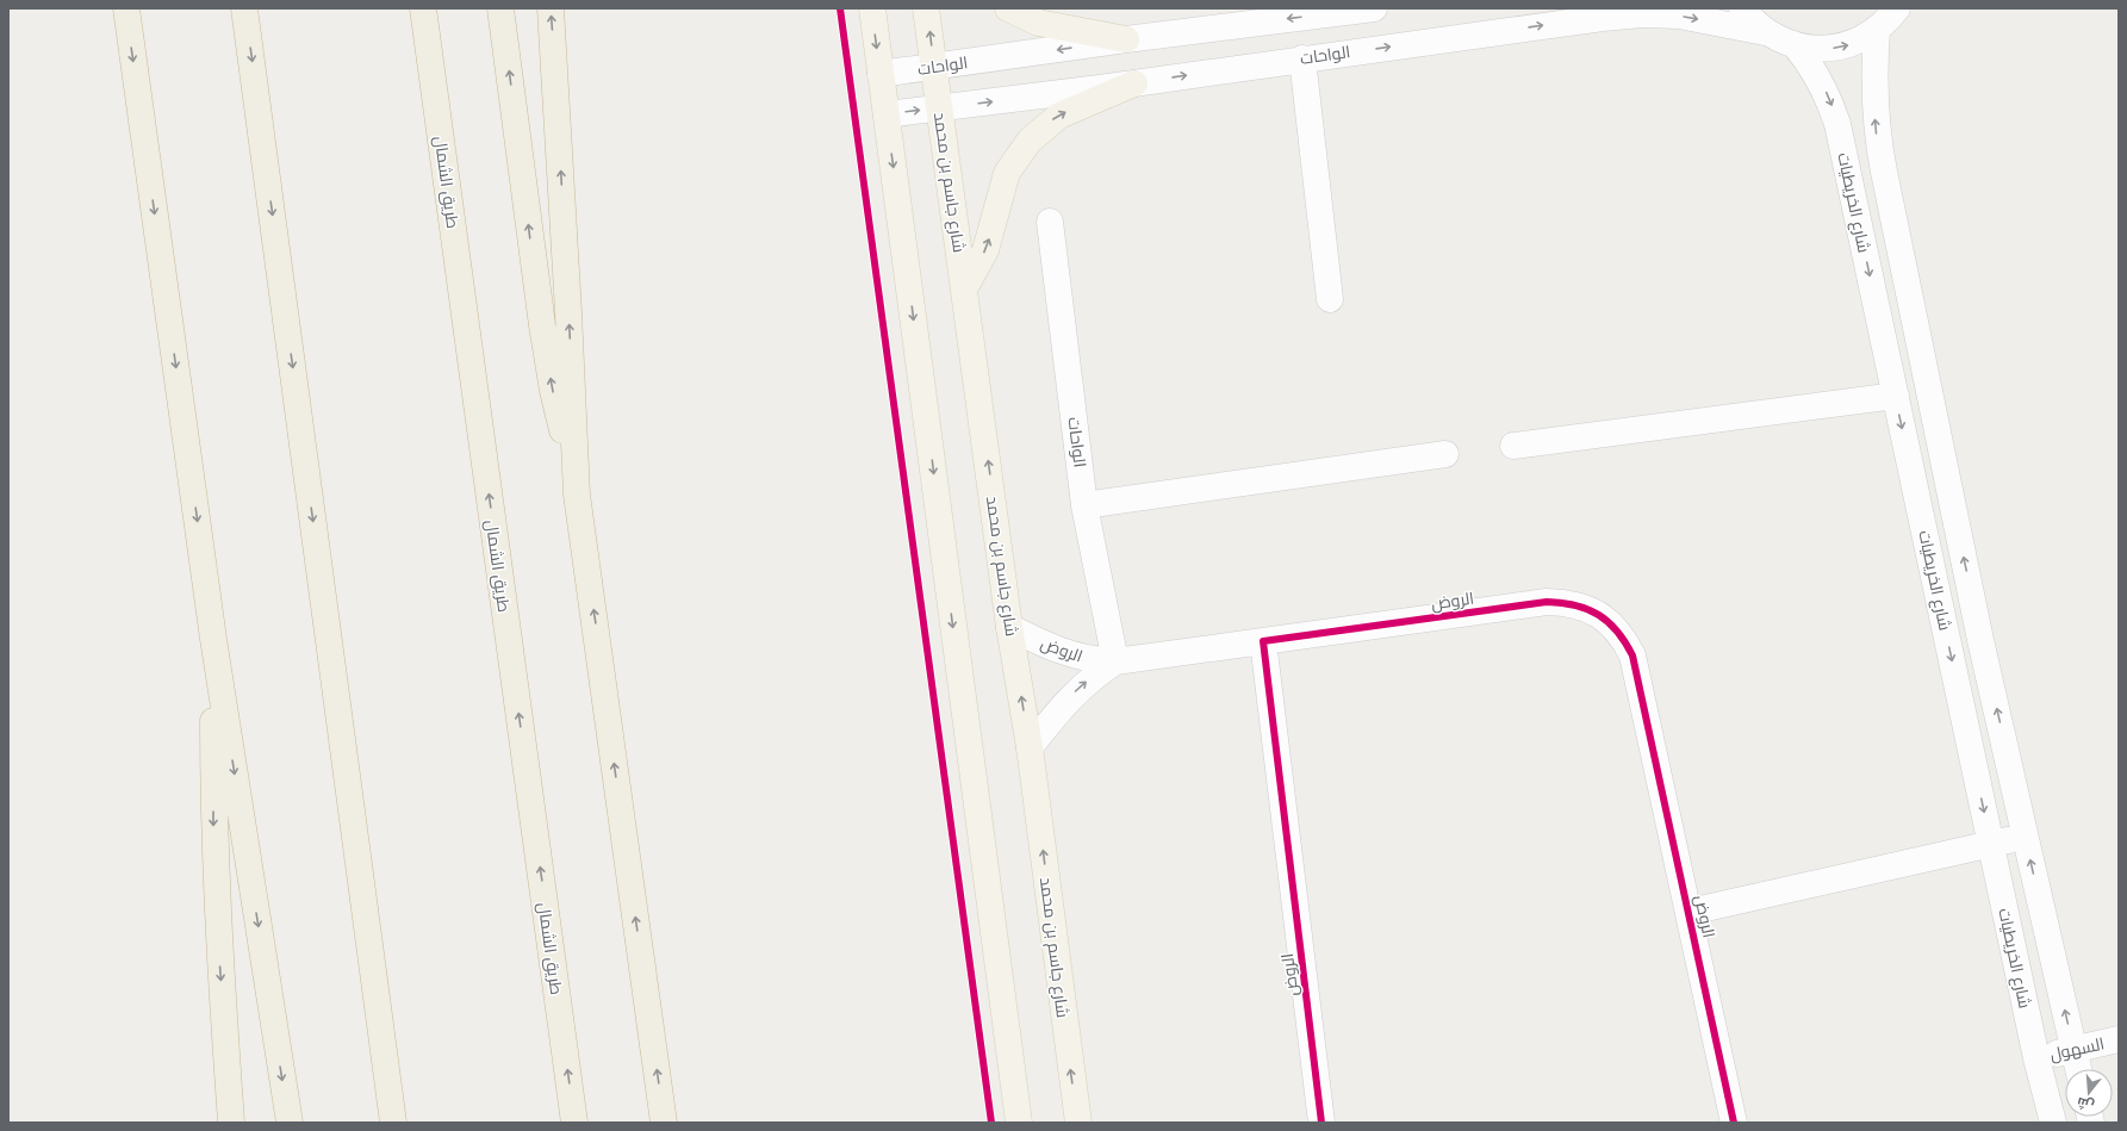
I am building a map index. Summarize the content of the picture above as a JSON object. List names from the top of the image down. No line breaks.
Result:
{"streets":{"highway":["طريق الشمال"],"main road":["شارع جاسم بن محمد"],"street":["الواحات","شارع الخريطيات","الروض","السهول"]},"crossings":[["الواحات","شارع جاسم بن محمد"],["الواحات","الروض"],["شارع جاسم بن محمد","الروض"],["شارع الخريطيات","الروض"],["شارع الخريطيات","السهول"]],"north":"bottom"}
